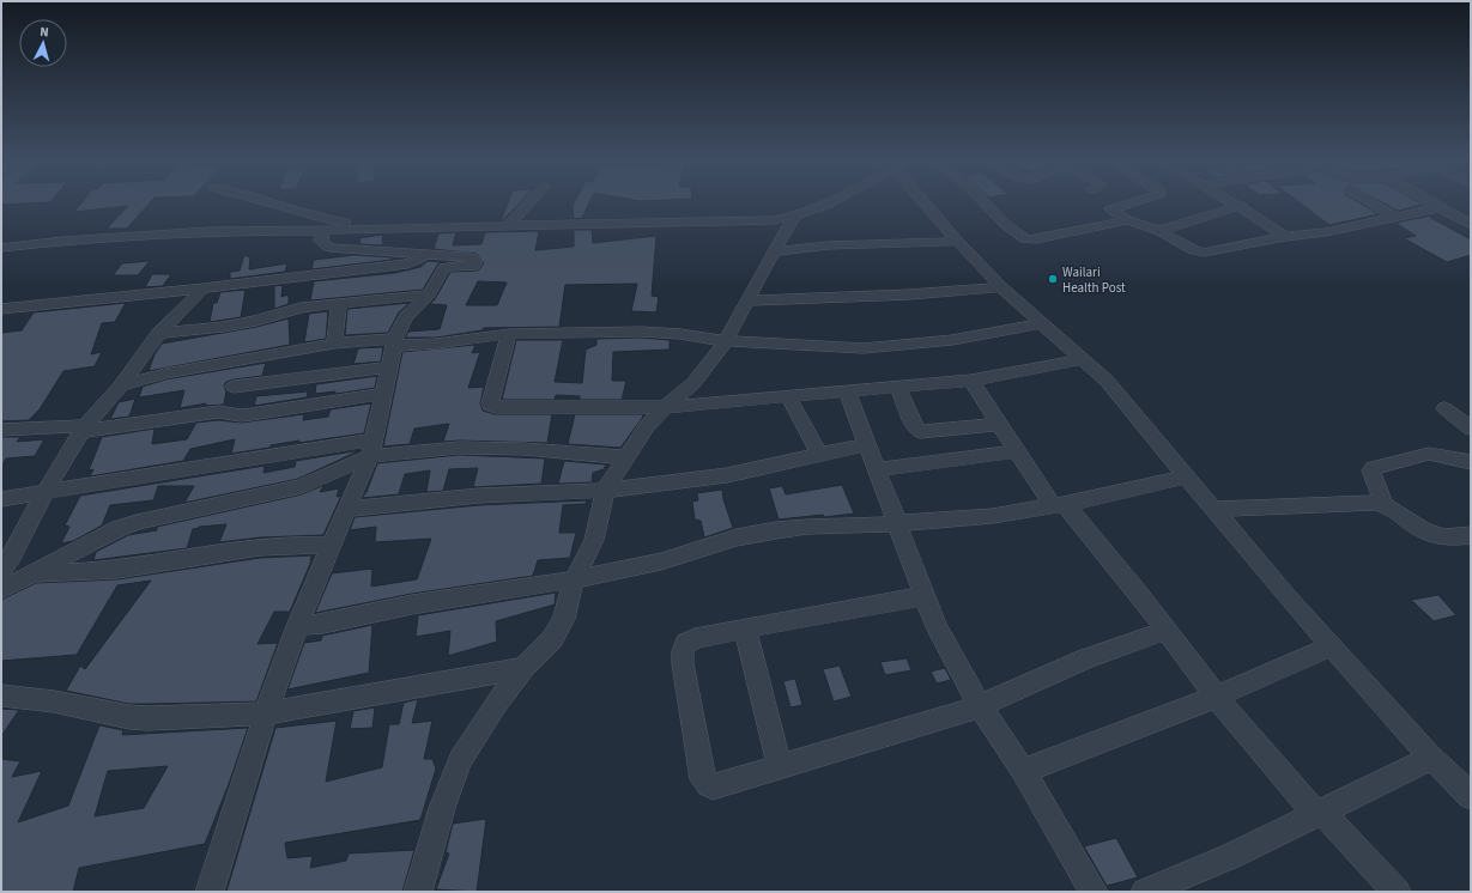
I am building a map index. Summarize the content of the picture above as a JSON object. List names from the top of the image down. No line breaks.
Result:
{"places":["Wailari Health Post"],"north":"top"}
